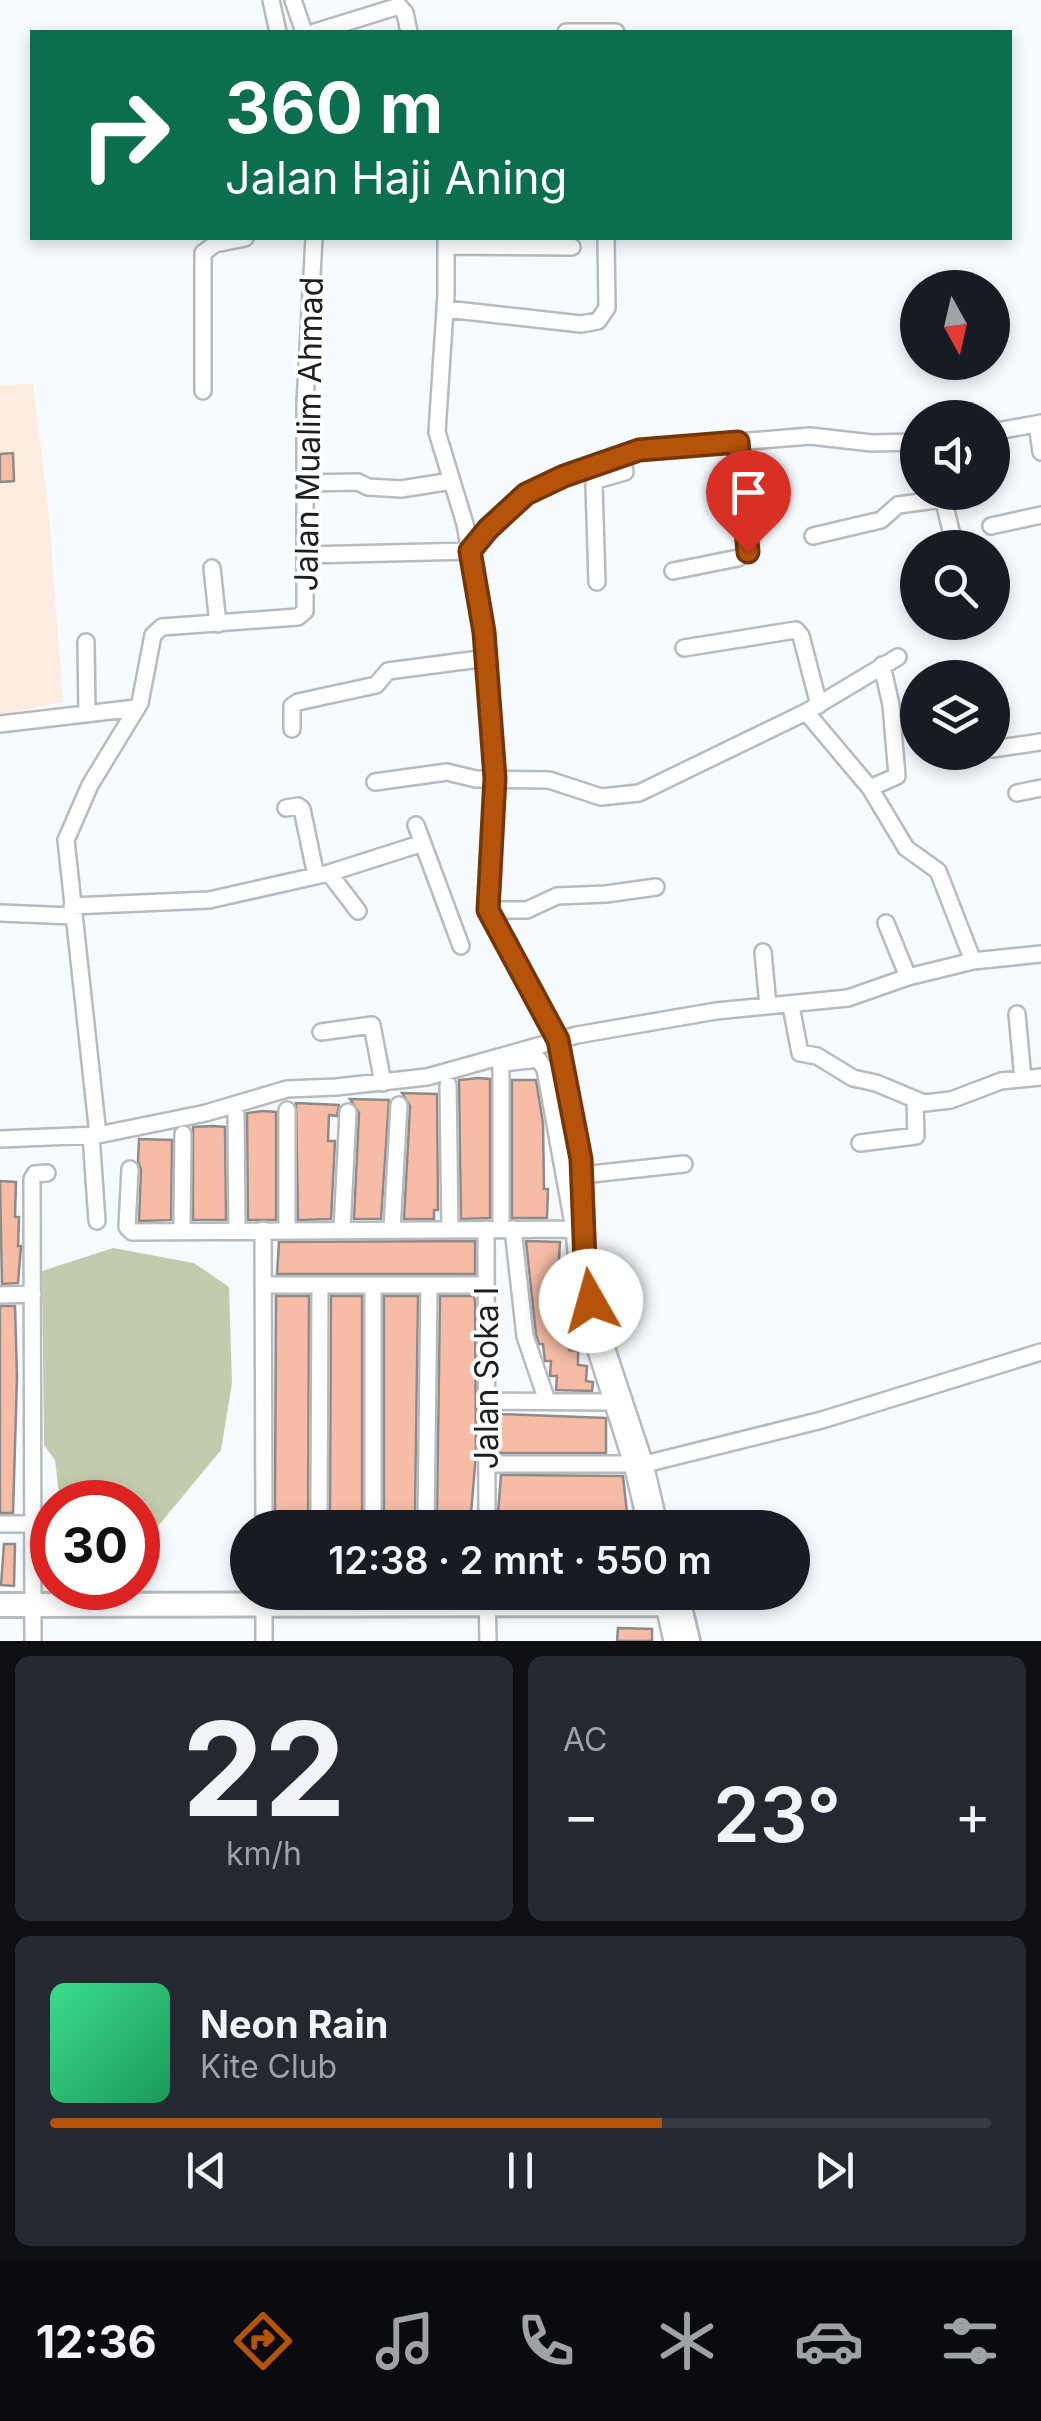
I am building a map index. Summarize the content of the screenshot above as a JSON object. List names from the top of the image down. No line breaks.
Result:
{"streets":{"street":["Jalan Mualim Ahmad","Jalan Soka I"]},"north":"bottom","page":{"turn":["360 m","Jalan Haji Aning"],"limit":"30","trip":"12:38 · 2 mnt · 550 m","tile":[["22","km/h"],"AC"],"heat":["−","23°","+"],"song":["Neon Rain","Kite Club"],"tabs":"12:36"}}
